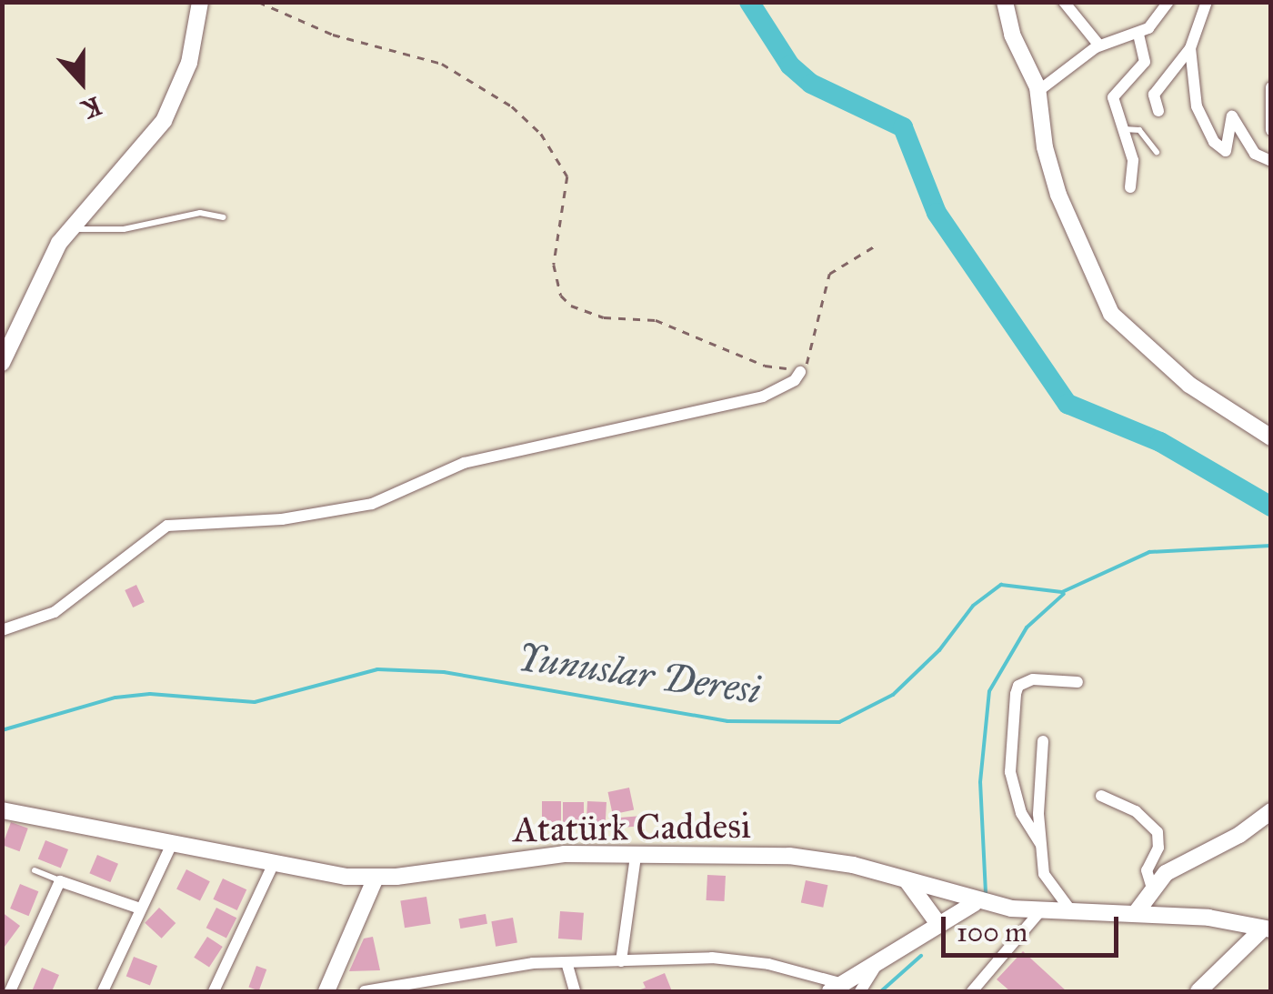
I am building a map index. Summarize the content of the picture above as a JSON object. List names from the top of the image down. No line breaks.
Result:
{"streets":{"street":["Atatürk Caddesi"]},"water":["Yunuslar Deresi"],"scale_bar":"100 m","north":"bottom"}
